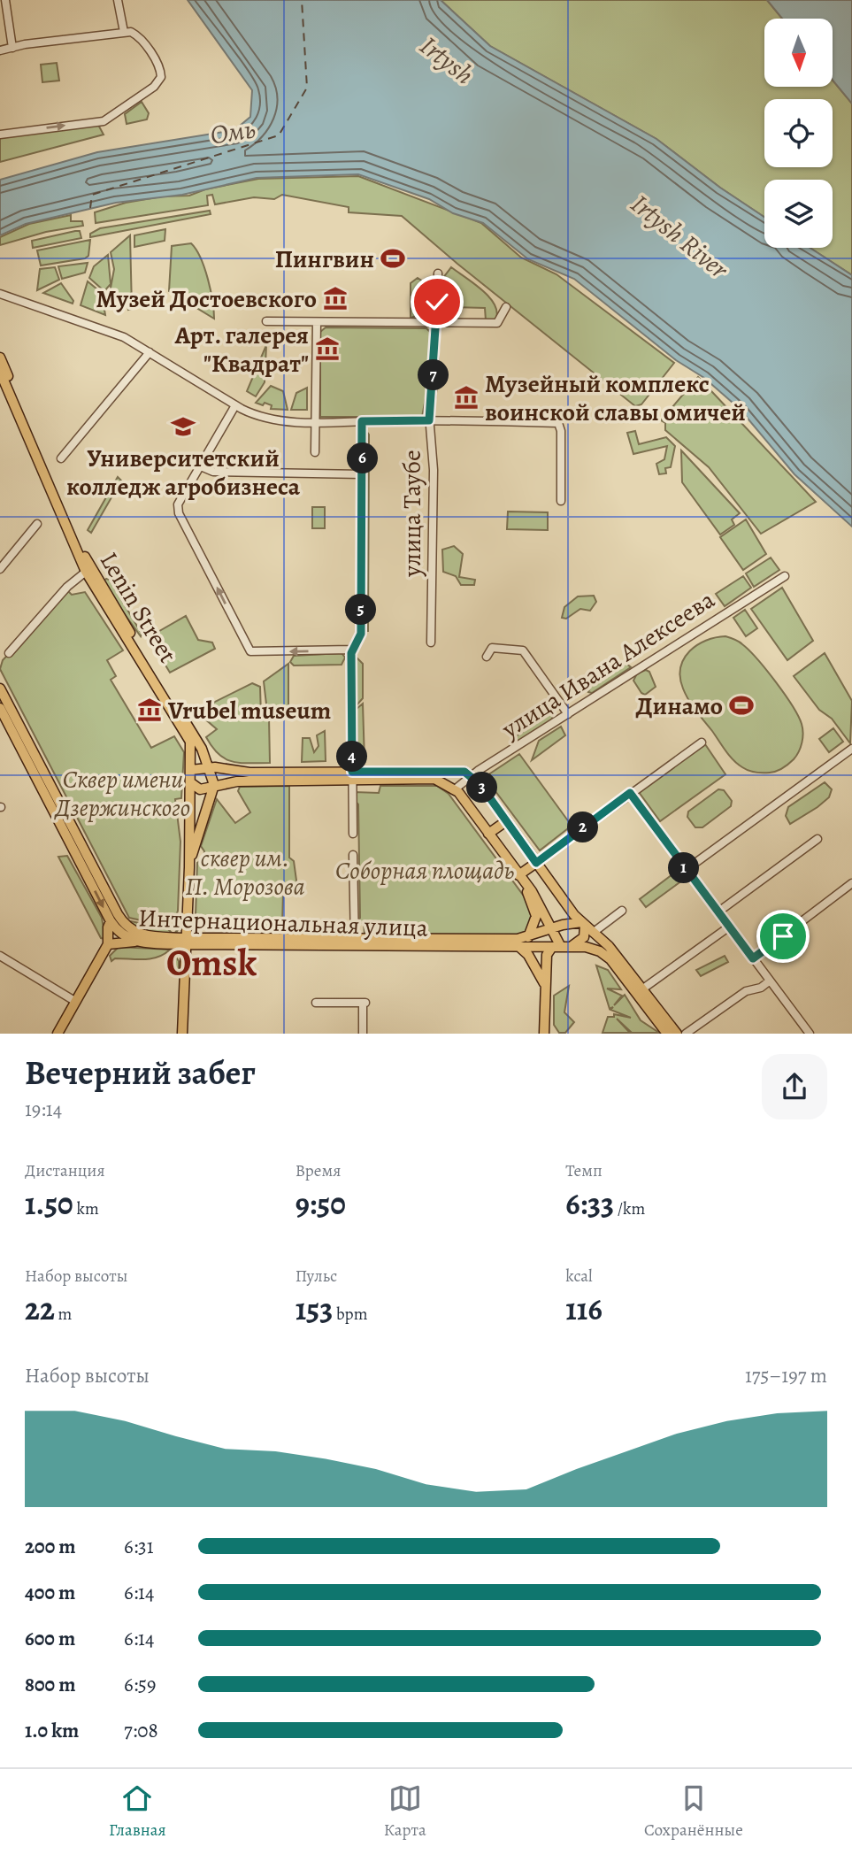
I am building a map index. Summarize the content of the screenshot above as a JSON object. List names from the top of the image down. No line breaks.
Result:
{"streets":{"main road":["Lenin Street","Интернациональная улица"],"street":["улица Таубе","улица Ивана Алексеева"]},"districts":["Omsk"],"water":["Irtysh","Омь","Irtysh River"],"parks":["Сквер имени Дзержинского","сквер им. П. Морозова","Соборная площадь"],"places":{"sports":["Пингвин","Динамо"],"museum":["Музей Достоевского","Арт. галерея \"Квадрат\"","Музейный комплекс воинской славы омичей","Vrubel museum"],"school or university":["Университетский колледж агробизнеса"]},"north":"bottom","page":{"pins":["7","6","5","4","3","2","1"],"heading":["Вечерний забег","19:14"],"stats":[["Дистанция","1.50 km"],["Время","9:50"],["Темп","6:33 /km"],["Набор высоты","22 m"],["Пульс","153 bpm"],["kcal","116"]],"chart":["Набор высоты","175–197 m"],"list":[{"name":"200 m","note":"6:31"},{"name":"400 m","note":"6:14"},{"name":"600 m","note":"6:14"},{"name":"800 m","note":"6:59"},{"name":"1.0 km","note":"7:08"}],"tabs":["Главная","Карта","Сохранённые"]}}
